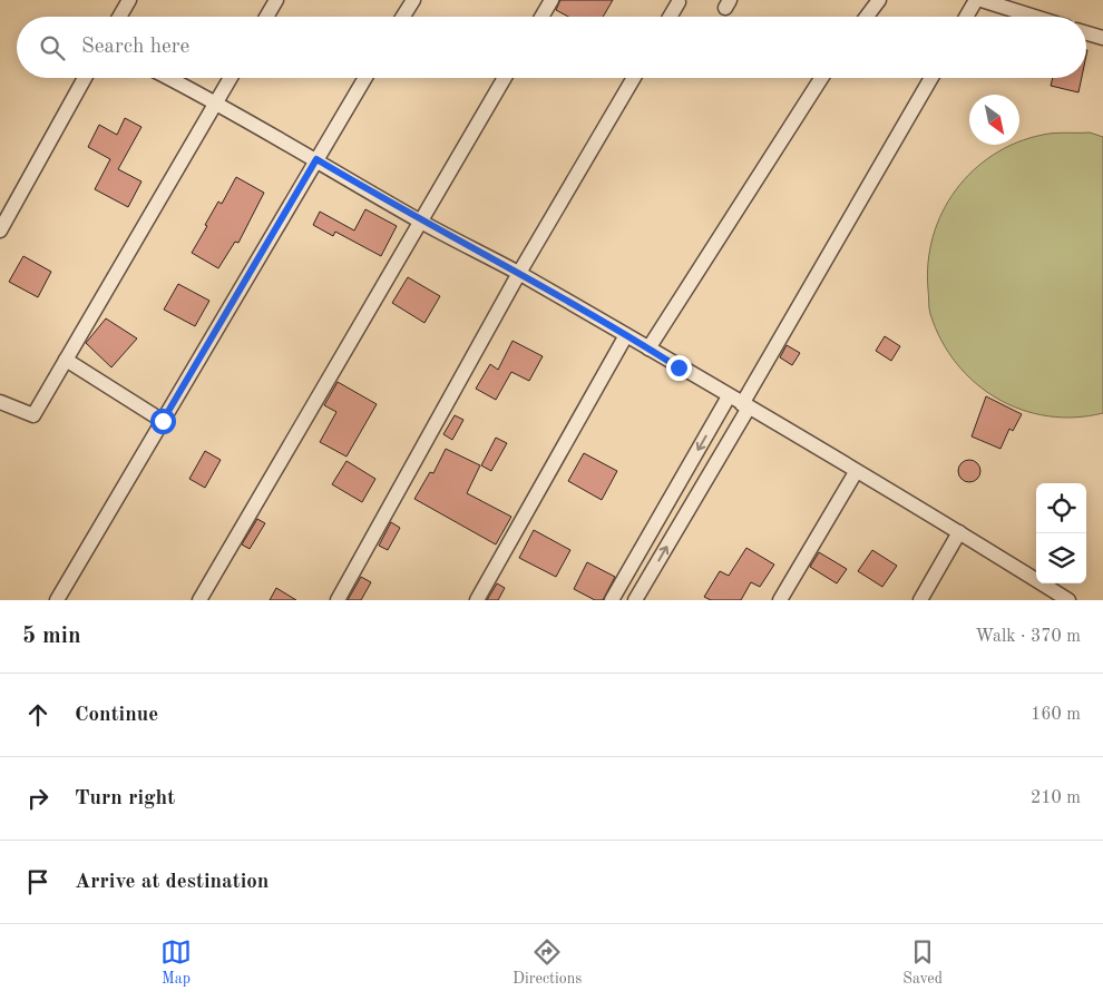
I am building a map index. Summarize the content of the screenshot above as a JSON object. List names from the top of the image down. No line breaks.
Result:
{"north":"bottom right","page":{"search":"Search here","heading":["5 min","Walk · 370 m"],"list":[["Continue","160 m"],["Turn right","210 m"],"Arrive at destination"],"nav":["Map","Directions","Saved"]}}
